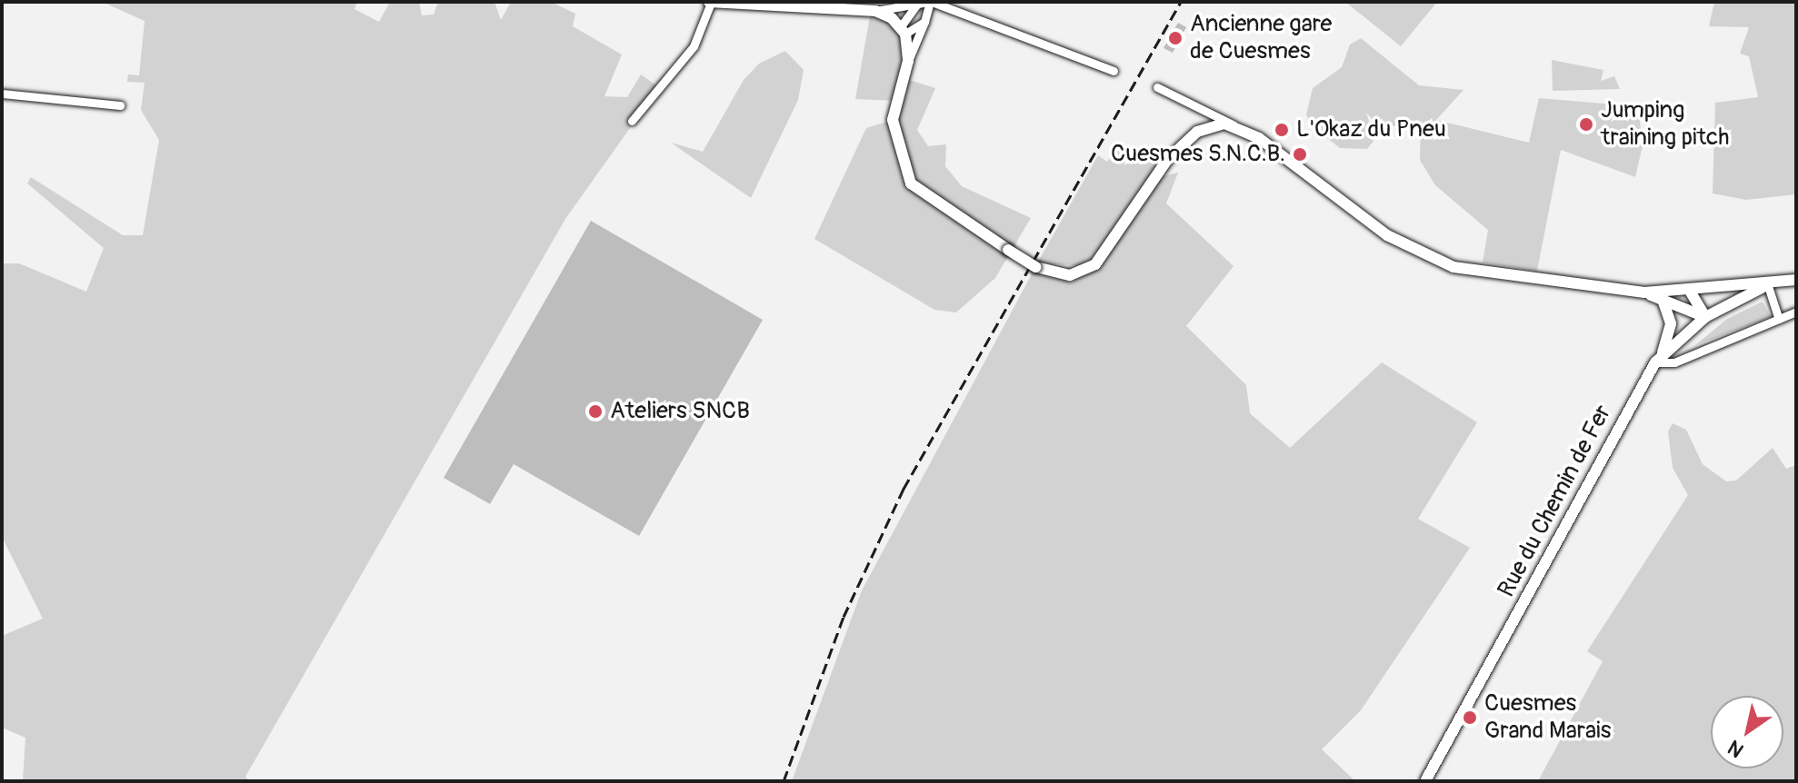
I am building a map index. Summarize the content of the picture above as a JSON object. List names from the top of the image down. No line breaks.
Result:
{"streets":{"main road":["Rue du Chemin de Fer"]},"places":["Ancienne gare de Cuesmes","Jumping training pitch","L'Okaz du Pneu","Cuesmes S.N.C.B.","Ateliers SNCB","Cuesmes Grand Marais"],"north":"bottom left"}
